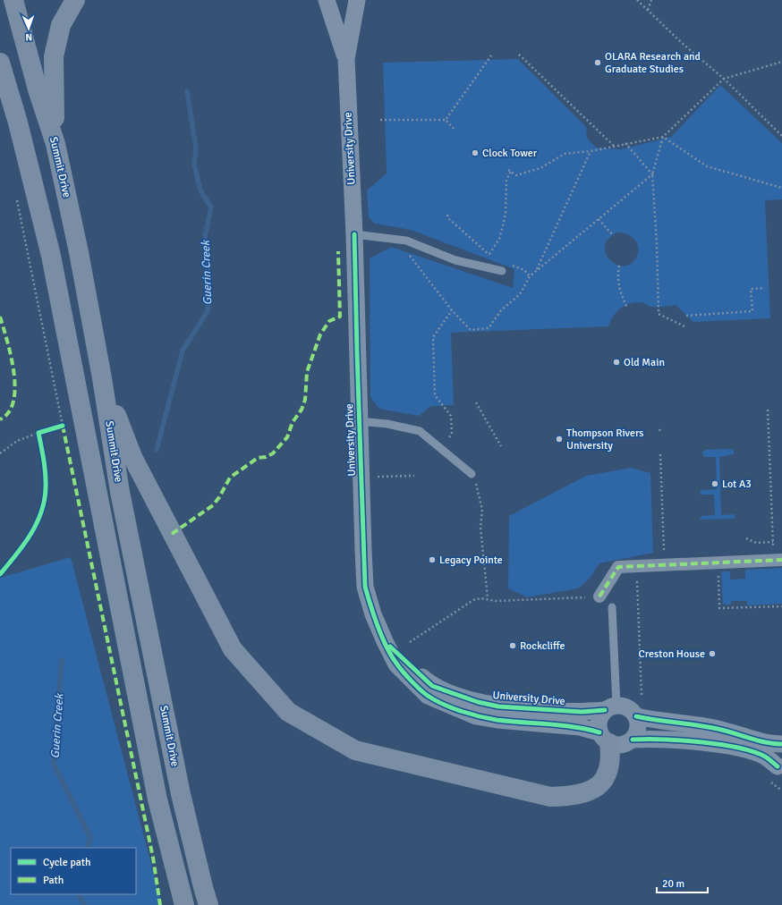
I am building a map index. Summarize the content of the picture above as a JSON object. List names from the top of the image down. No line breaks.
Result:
{"streets":{"main road":["Summit Drive"],"street":["University Drive"]},"water":["Guerin Creek"],"places":["OLARA Research and Graduate Studies","Clock Tower","Old Main","Thompson Rivers University","Lot A3","Legacy Pointe","Rockcliffe","Creston House"],"legend":["Cycle path","Path"],"scale_bar":"20 m","north":"bottom"}
